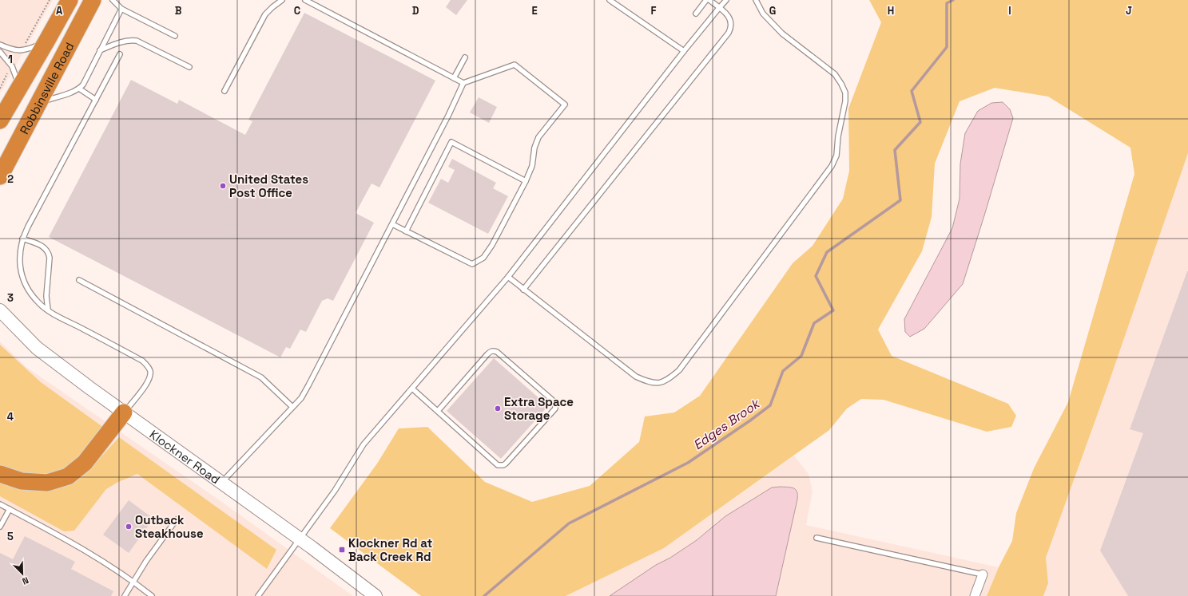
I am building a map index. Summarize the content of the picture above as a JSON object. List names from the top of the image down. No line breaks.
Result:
{"streets":{"highway":["Robbinsville Road"],"main road":["Klockner Road"]},"water":["Edges Brook"],"places":{"other":["United States Post Office","Extra Space Storage","Outback Steakhouse"],"transit":["Klockner Rd at Back Creek Rd"]},"north":"bottom right","grid":{"columns":["A","B","C","D","E","F","G","H","I","J"],"rows":["1","2","3","4","5"]}}
